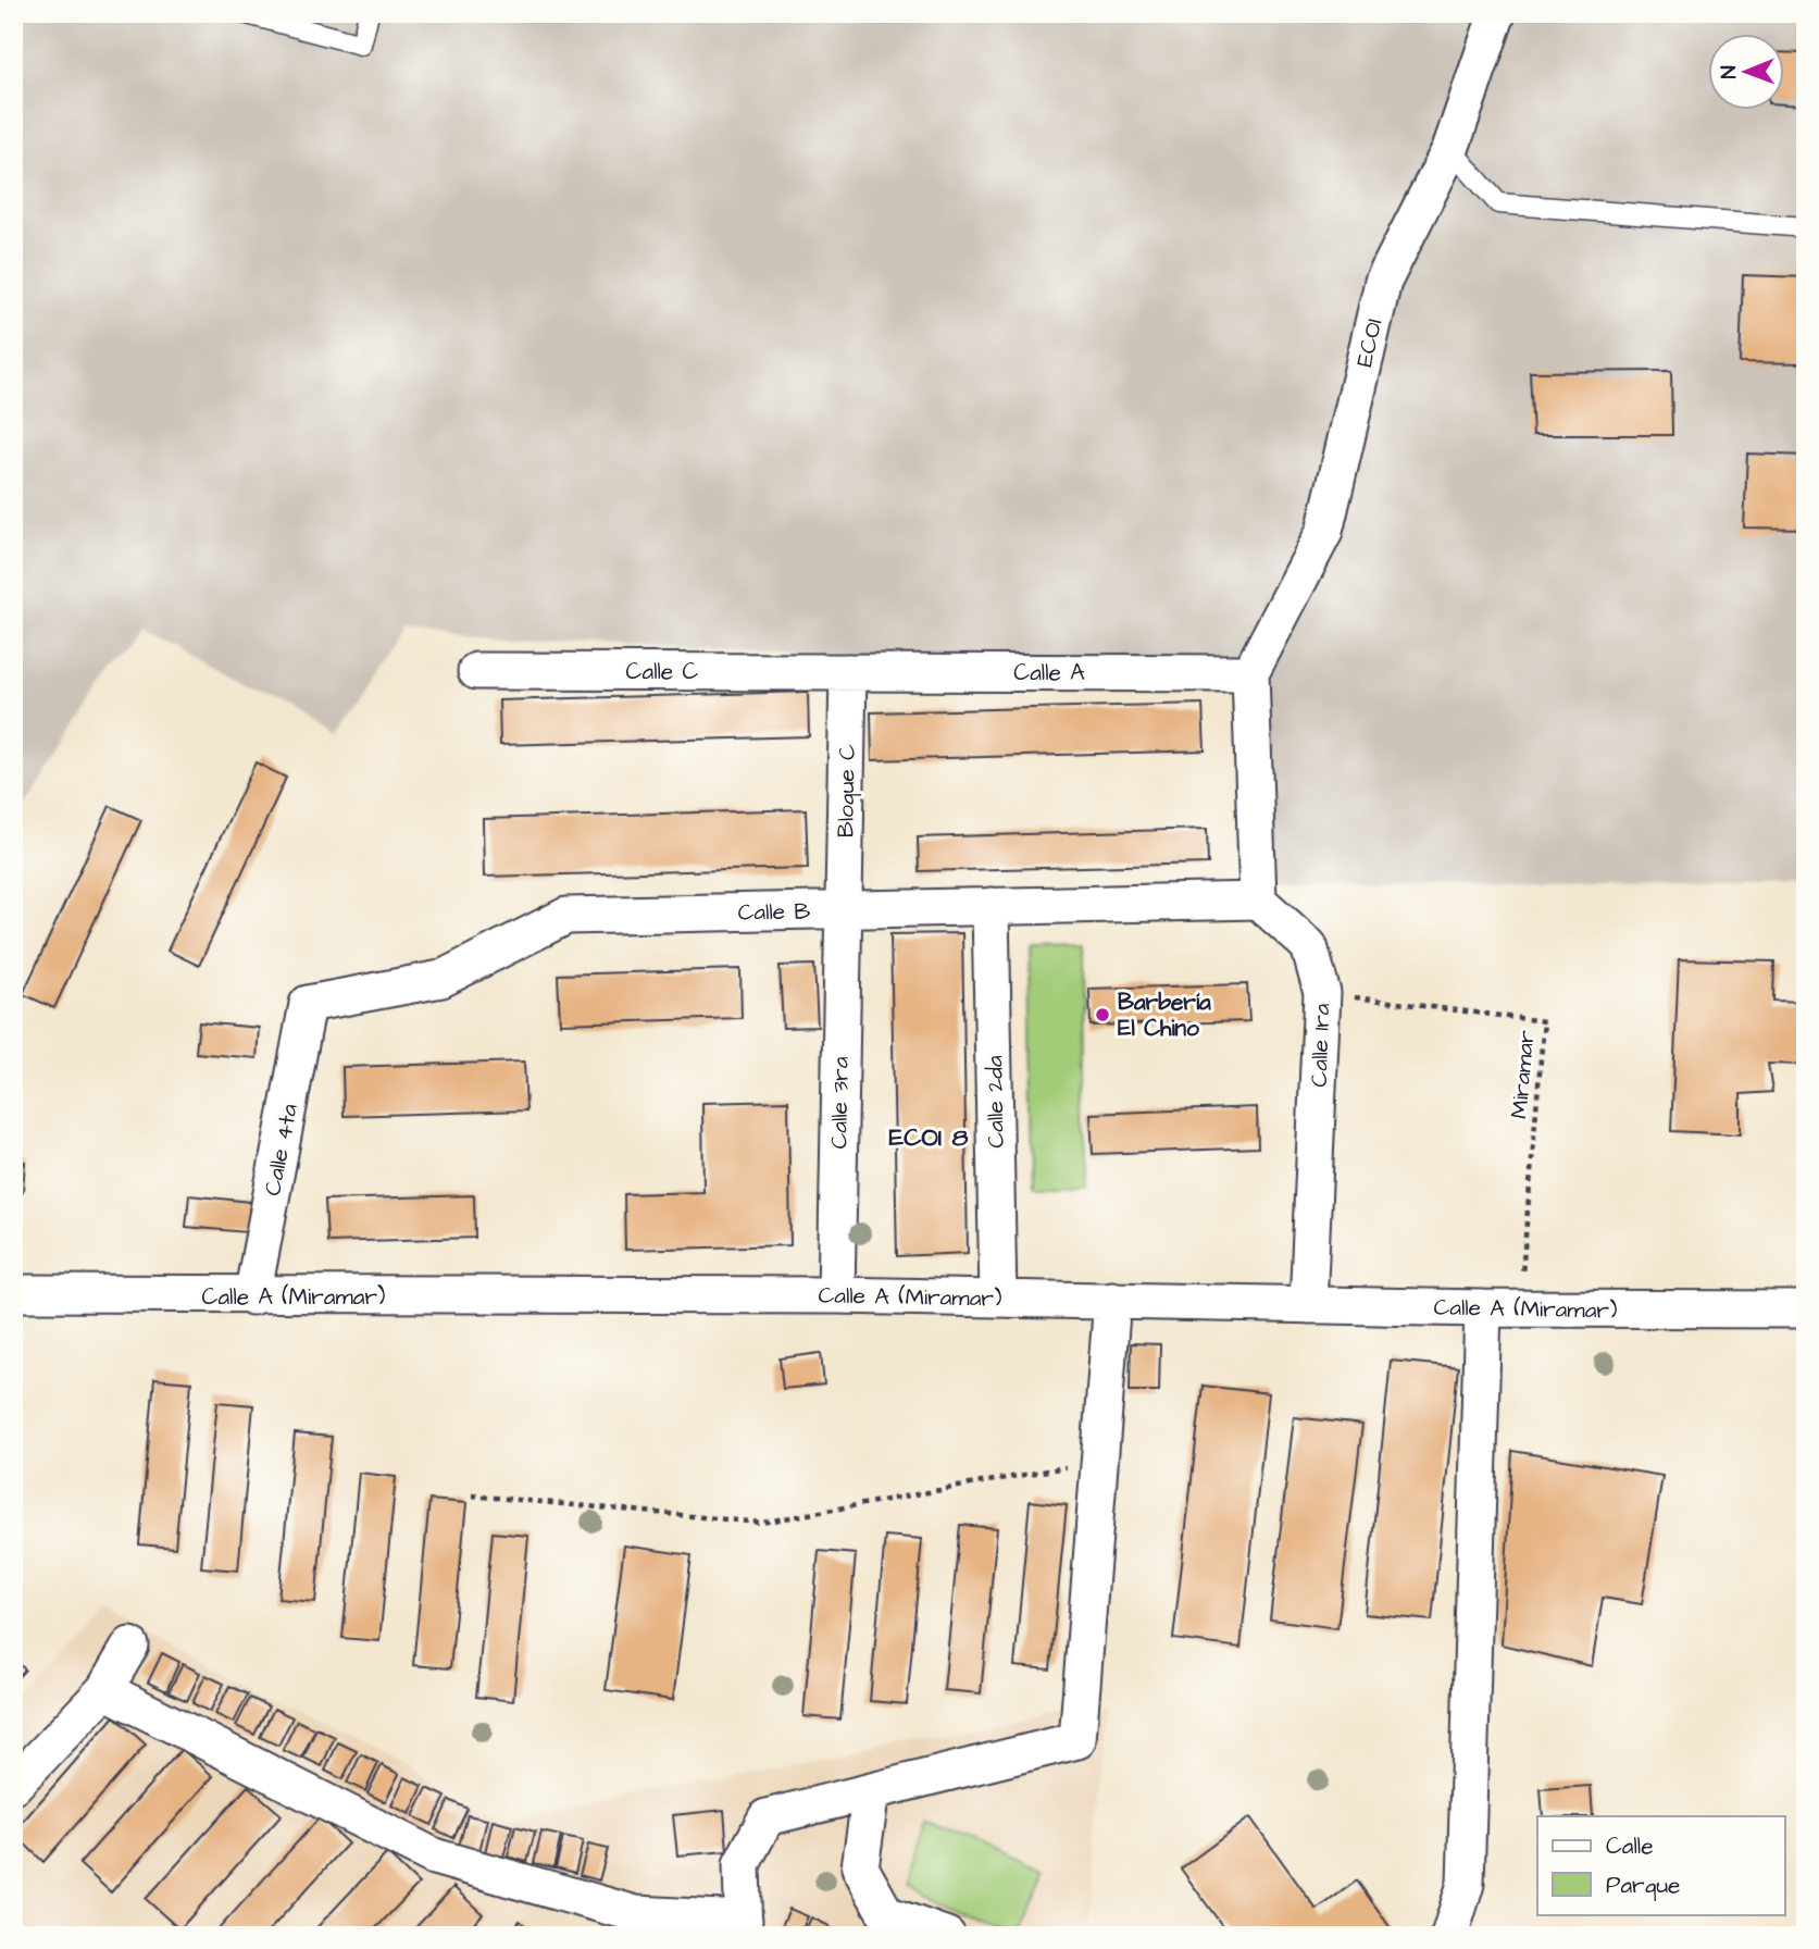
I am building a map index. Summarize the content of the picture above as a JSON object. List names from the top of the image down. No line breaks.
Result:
{"streets":{"street":["ECOI","Calle C","Calle A","Bloque C","Calle B","Calle 1ra","Calle 2da","Calle 3ra","Calle 4ta","Calle A (Miramar)"],"path":["Miramar"]},"crossings":[["ECOI","Calle A"],["Calle C","Calle A"],["Calle C","Bloque C"],["Calle A","Bloque C"],["Bloque C","Calle B"],["Bloque C","Calle 3ra"],["Calle B","Calle 1ra"],["Calle B","Calle 2da"],["Calle B","Calle 3ra"],["Calle B","Calle 4ta"],["Calle 1ra","Miramar"],["Calle 1ra","Calle A (Miramar)"],["Miramar","Calle A (Miramar)"],["Calle 2da","Calle A (Miramar)"],["Calle 3ra","Calle A (Miramar)"],["Calle 4ta","Calle A (Miramar)"]],"districts":["ECOI 8"],"places":["Barbería El Chino"],"legend":["Calle","Parque"],"north":"left"}
